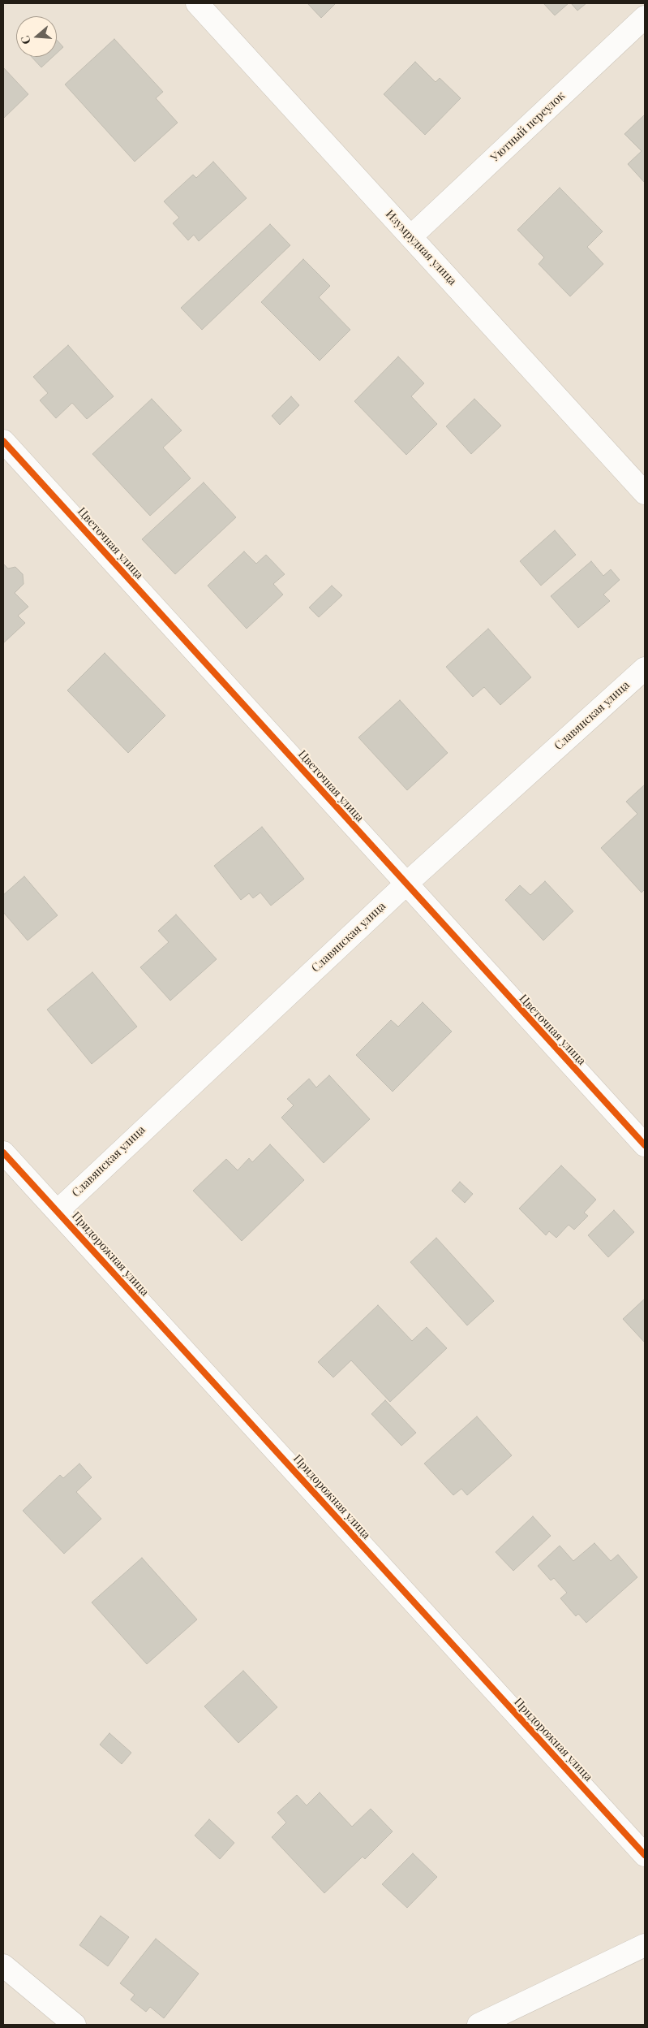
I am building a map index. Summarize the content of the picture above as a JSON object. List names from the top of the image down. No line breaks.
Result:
{"streets":{"street":["Уютный переулок","Изумрудная улица","Цветочная улица","Славянская улица","Придорожная улица"]},"crossings":[["Уютный переулок","Изумрудная улица"],["Цветочная улица","Славянская улица"],["Славянская улица","Придорожная улица"]],"north":"left"}
